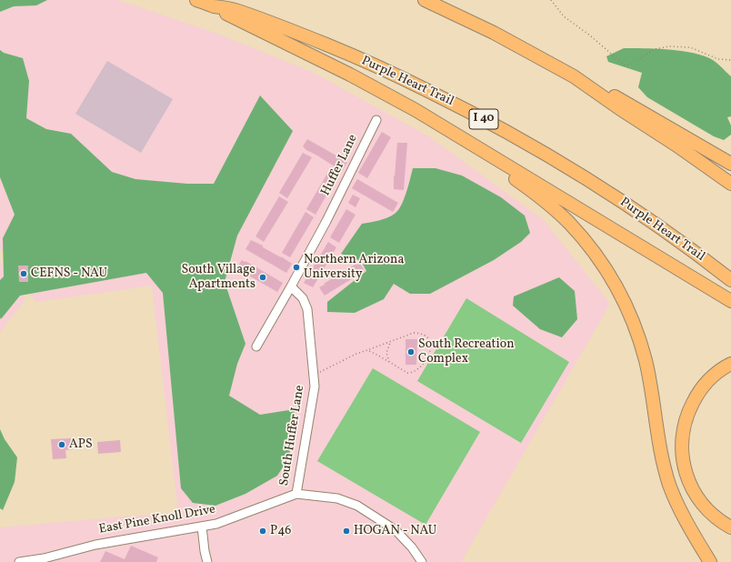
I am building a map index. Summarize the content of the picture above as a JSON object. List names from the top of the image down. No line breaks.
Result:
{"streets":{"highway":["Purple Heart Trail","I 40"],"street":["Huffer Lane","South Huffer Lane","East Pine Knoll Drive"]},"crossings":[["Huffer Lane","South Huffer Lane"],["South Huffer Lane","East Pine Knoll Drive"]],"places":["Northern Arizona University","CEFNS - NAU","South Village Apartments","South Recreation Complex","APS","P46","HOGAN - NAU"]}
